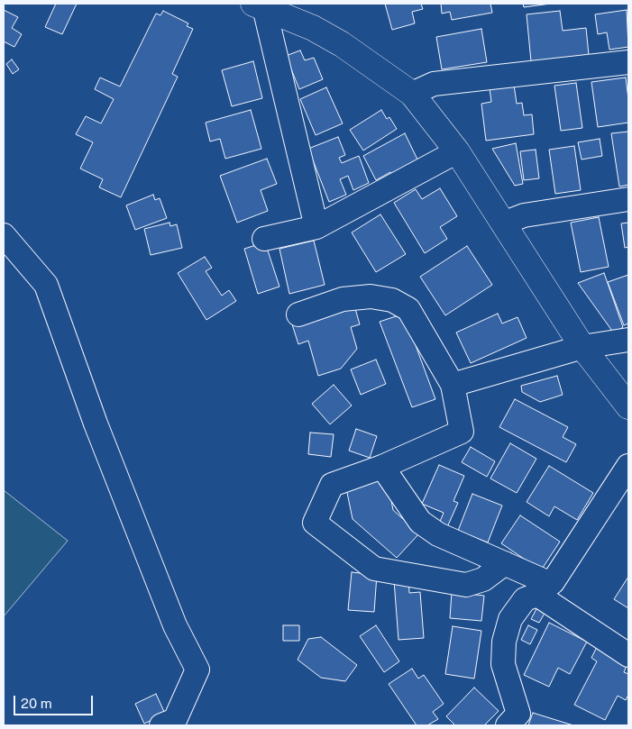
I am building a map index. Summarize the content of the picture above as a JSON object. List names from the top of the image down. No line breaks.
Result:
{"scale_bar":"20 m"}
